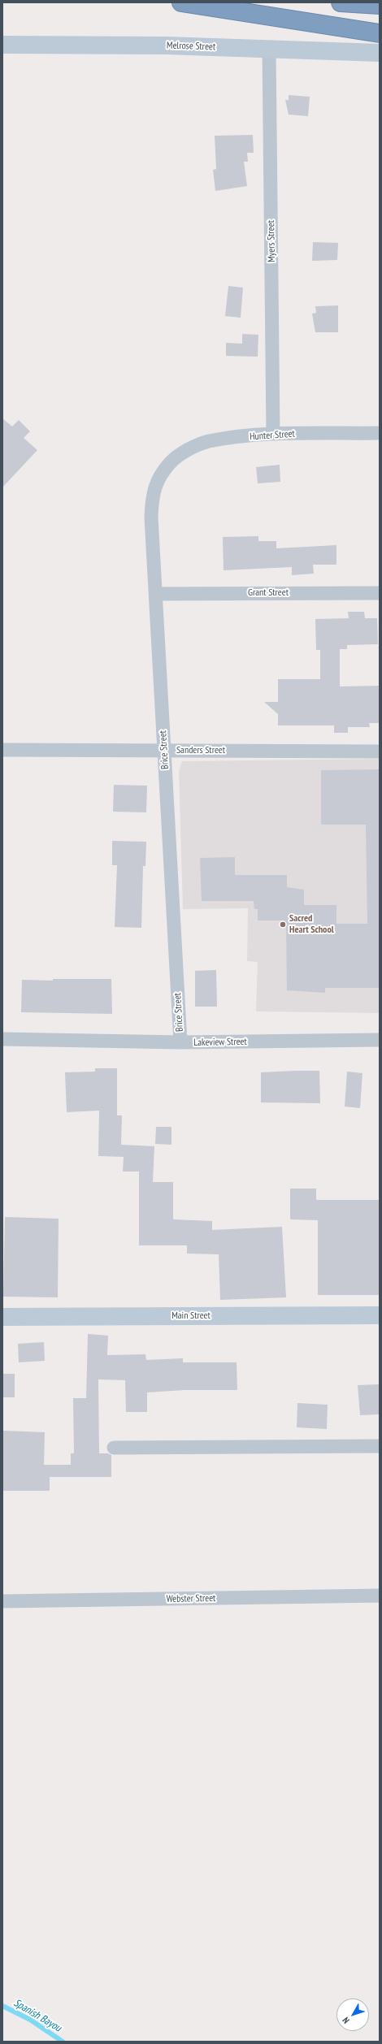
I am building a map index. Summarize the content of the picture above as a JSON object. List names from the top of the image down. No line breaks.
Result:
{"streets":{"main road":["Melrose Street","Main Street"],"street":["Myers Street","Hunter Street","Grant Street","Brice Street","Sanders Street","Lakeview Street","Webster Street"]},"crossings":[["Melrose Street","Myers Street"],["Myers Street","Hunter Street"],["Hunter Street","Brice Street"],["Grant Street","Brice Street"],["Brice Street","Sanders Street"],["Brice Street","Lakeview Street"]],"water":["Spanish Bayou"],"places":["Sacred Heart School"],"north":"bottom left"}
